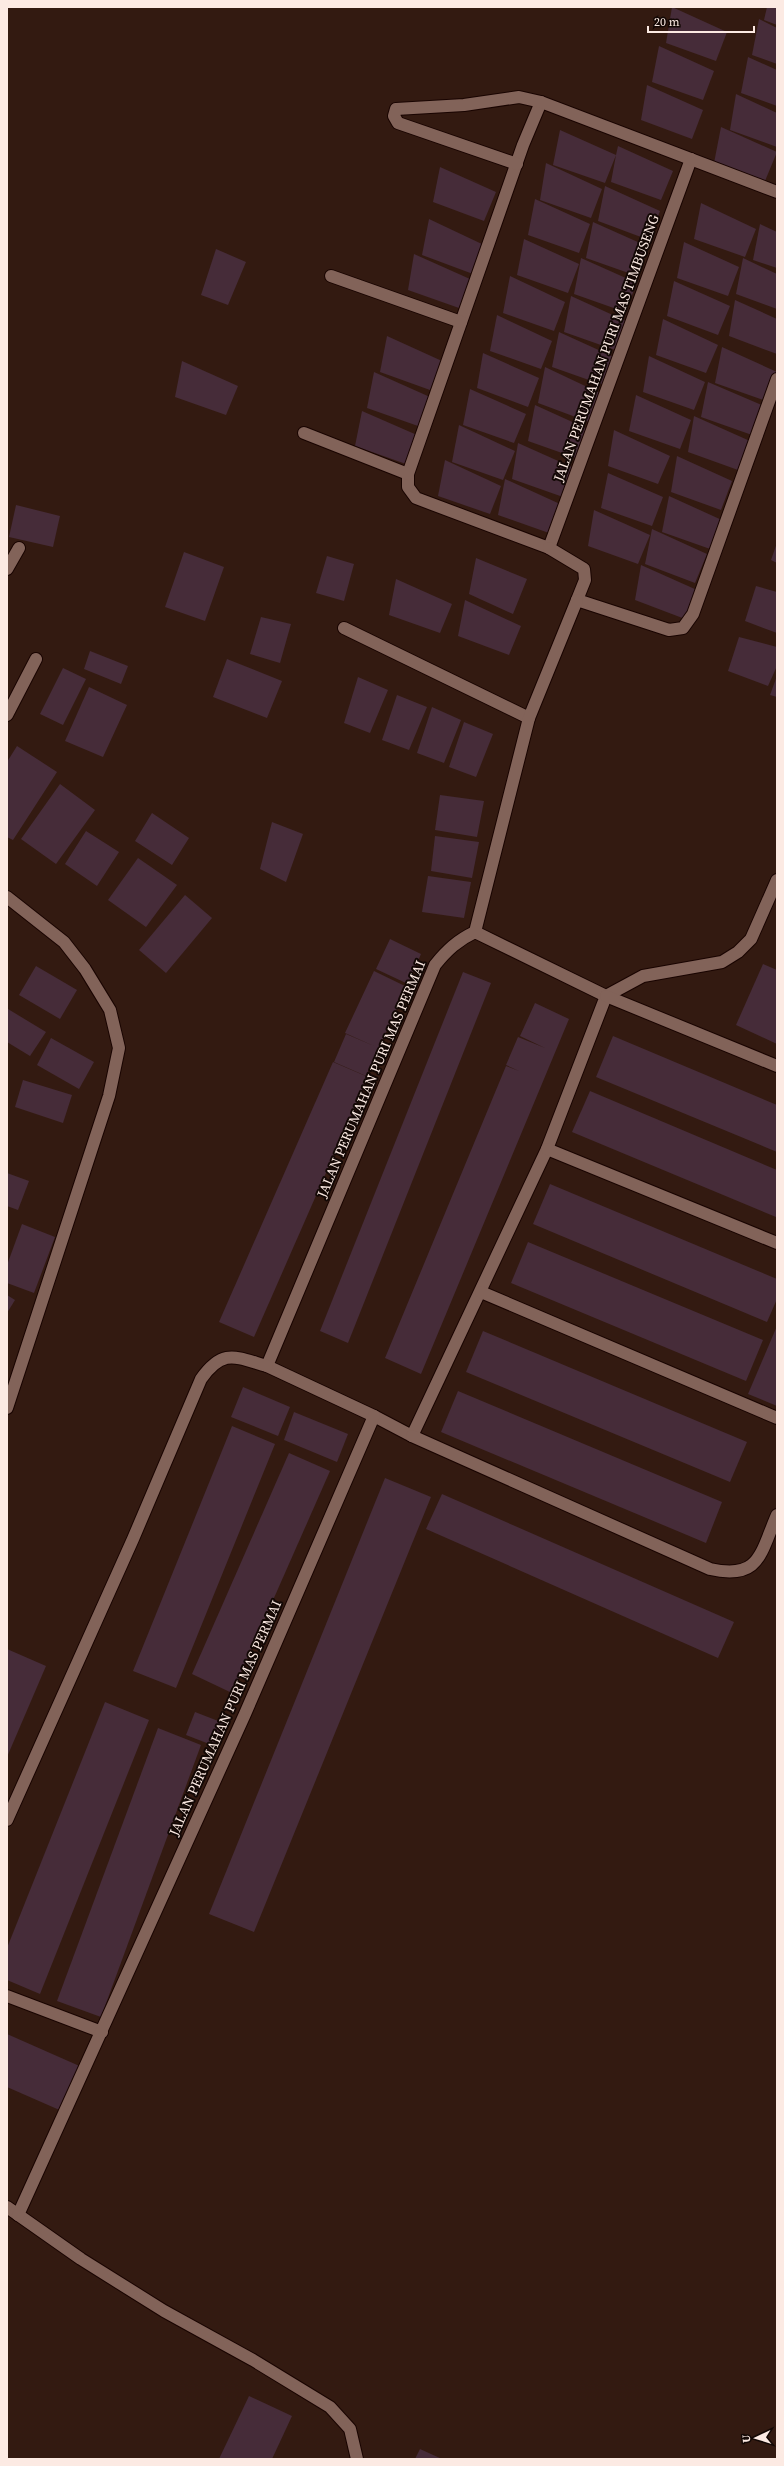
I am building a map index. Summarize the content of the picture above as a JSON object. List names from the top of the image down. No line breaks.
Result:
{"streets":{"street":["JALAN PERUMAHAN PURI MAS TIMBUSENG","JALAN PERUMAHAN PURI MAS PERMAI"]},"scale_bar":"20 m","north":"left"}
